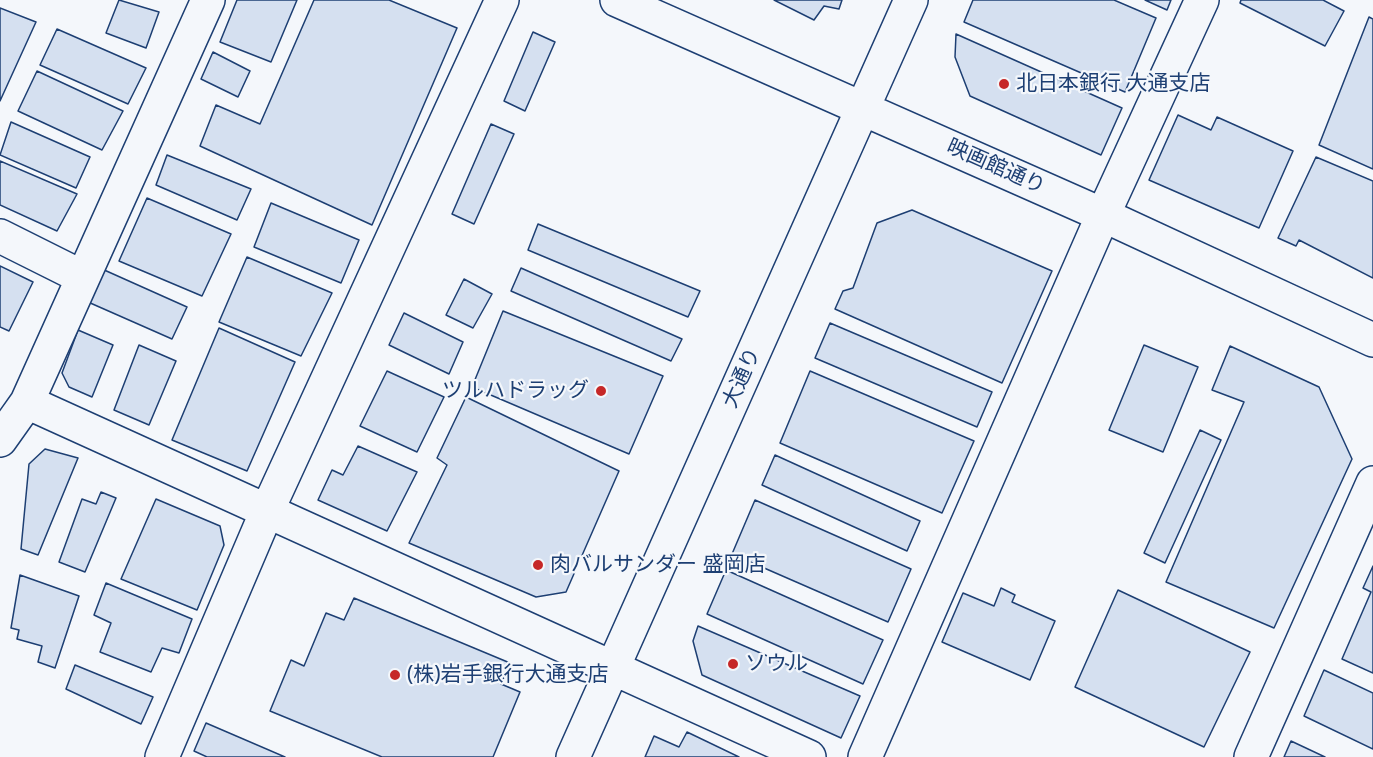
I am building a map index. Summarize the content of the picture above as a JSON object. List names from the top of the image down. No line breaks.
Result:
{"streets":{"street":["映画館通り","大通り"]},"crossings":[["映画館通り","大通り"]],"places":["北日本銀行 大通支店","ツルハドラッグ","肉バルサンダー 盛岡店","ソウル","(株)岩手銀行大通支店"]}
